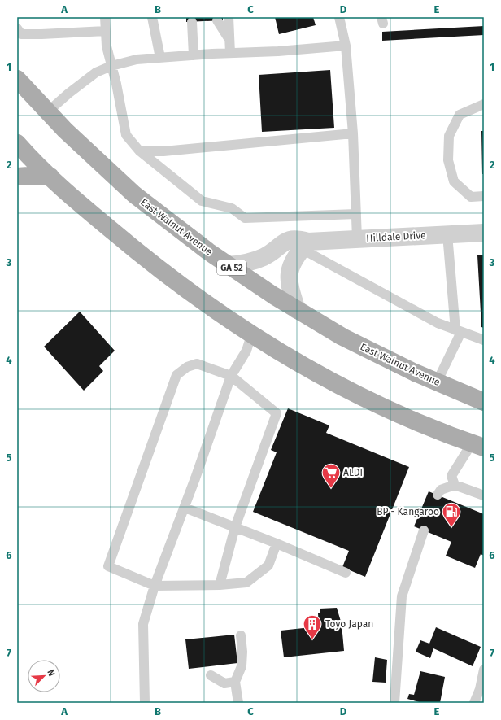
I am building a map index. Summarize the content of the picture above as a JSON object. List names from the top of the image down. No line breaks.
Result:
{"streets":{"main road":["East Walnut Avenue","GA 52"],"street":["Hilldale Drive"]},"crossings":[["East Walnut Avenue","Hilldale Drive"]],"places":{"supermarket":["ALDI"],"fuel station":["BP - Kangaroo"],"building":["Toyo Japan"]},"north":"top right","grid":{"columns":["A","B","C","D","E"],"rows":["1","2","3","4","5","6","7"]}}
